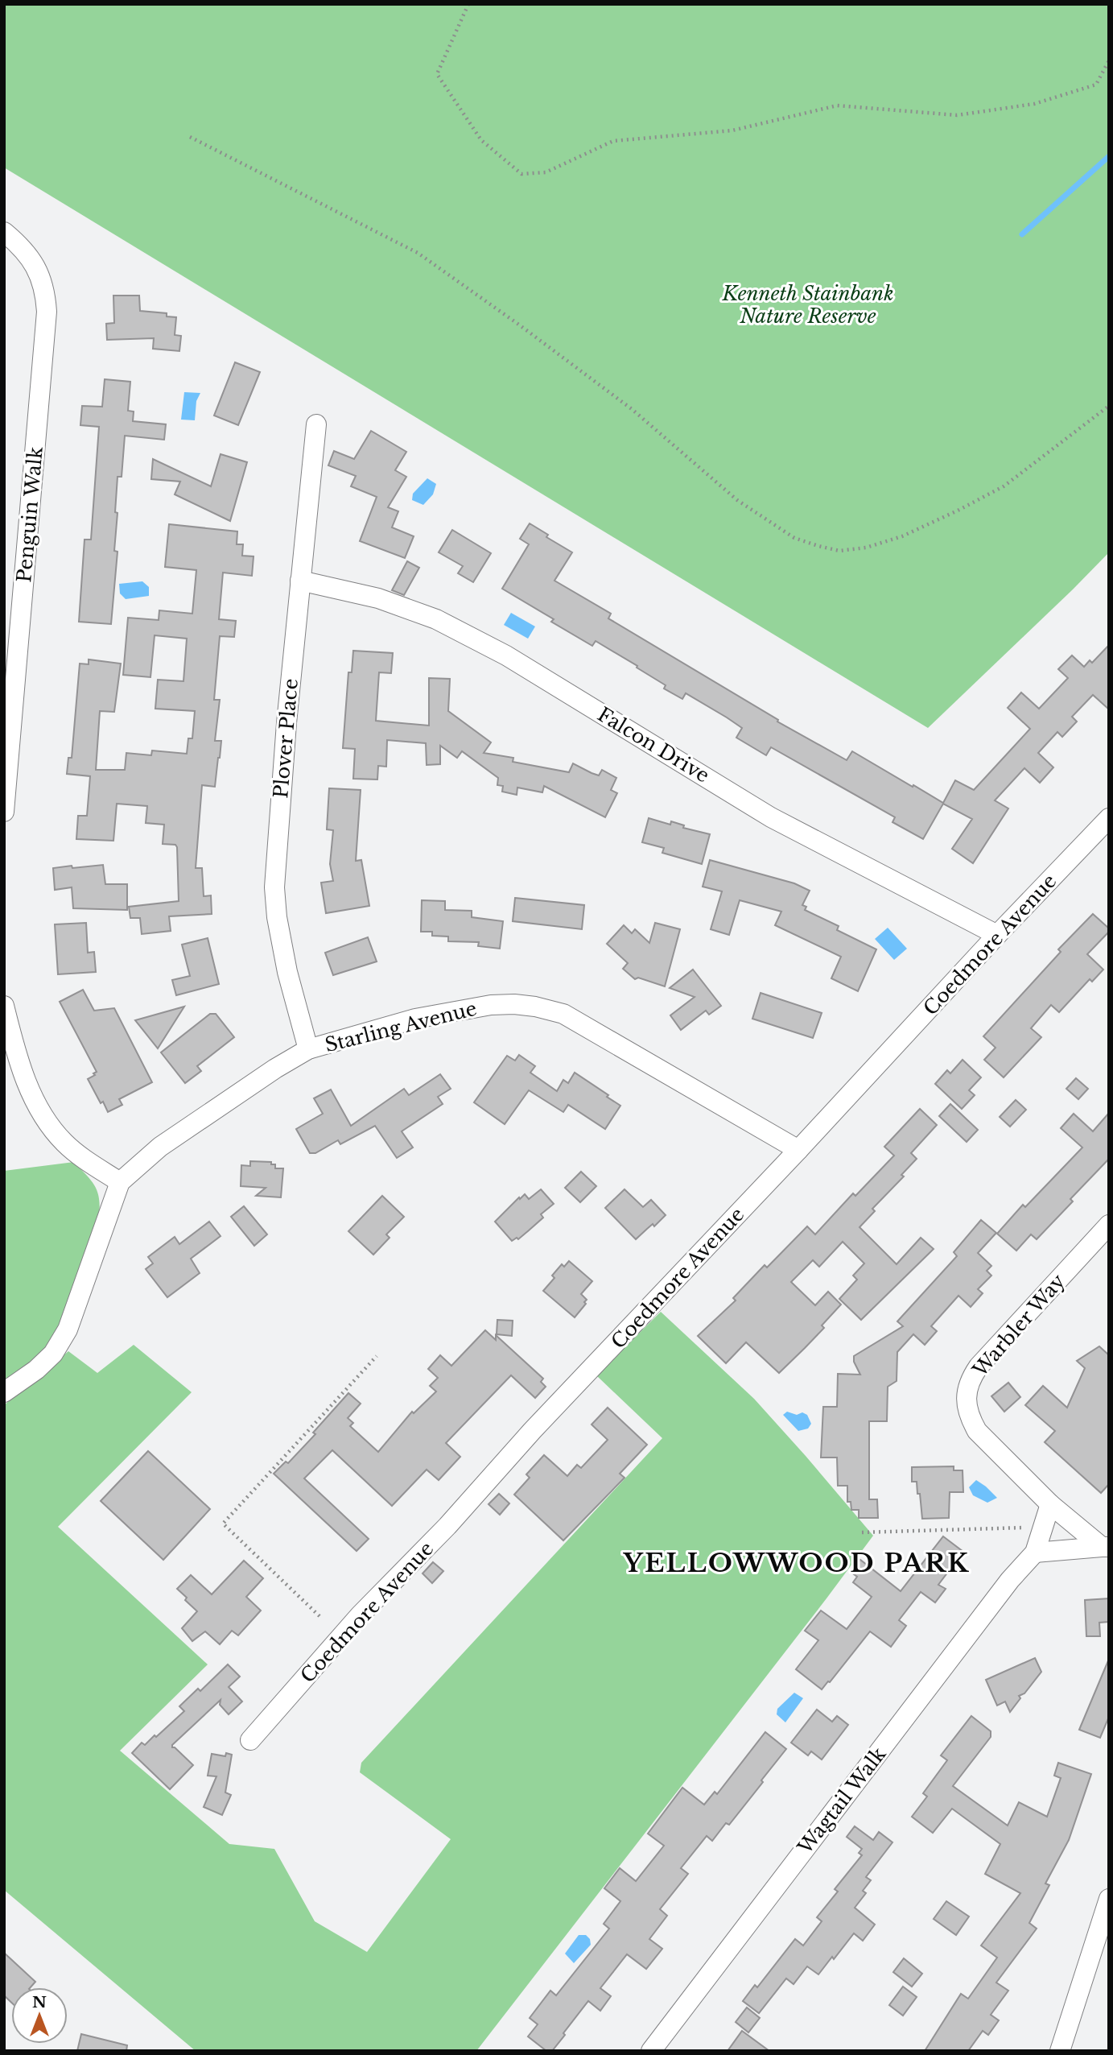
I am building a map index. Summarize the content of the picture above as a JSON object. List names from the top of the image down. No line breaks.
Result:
{"streets":{"street":["Penguin Walk","Plover Place","Falcon Drive","Coedmore Avenue","Starling Avenue","Warbler Way","Wagtail Walk"]},"crossings":[["Plover Place","Falcon Drive"],["Plover Place","Starling Avenue"],["Falcon Drive","Coedmore Avenue"],["Coedmore Avenue","Starling Avenue"],["Warbler Way","Wagtail Walk"]],"districts":["YELLOWWOOD PARK"],"parks":["Kenneth Stainbank Nature Reserve"],"north":"top"}
